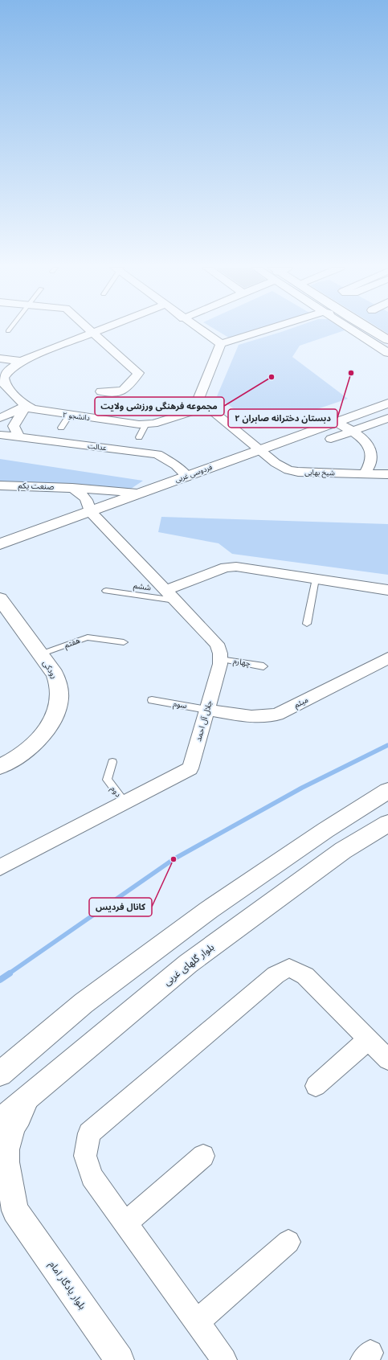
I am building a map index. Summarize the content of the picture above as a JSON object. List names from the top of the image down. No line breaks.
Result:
{"streets":{"main road":["فردوسی غربی","رودکی","بلوار گلهای غربی","بلوار یادگار امام"],"street":["دانشجو ۲","عدالت","شیخ بهایی","صنعت یکم","میثم","جلال آل احمد"],"lane":["ششم","هفتم","چهارم","سوم","دوم"]},"crossings":[["دانشجو ۲","شیخ بهایی"],["عدالت","فردوسی غربی"],["شیخ بهایی","فردوسی غربی"],["فردوسی غربی","صنعت یکم"],["فردوسی غربی","جلال آل احمد"],["ششم","جلال آل احمد"],["هفتم","رودکی"],["چهارم","جلال آل احمد"],["میثم","سوم"],["میثم","جلال آل احمد"],["سوم","جلال آل احمد"],["جلال آل احمد","دوم"]],"places":["دبستان دخترانه صابران ۲","مجموعه فرهنگی ورزشی ولایت","کانال فردیس"]}
